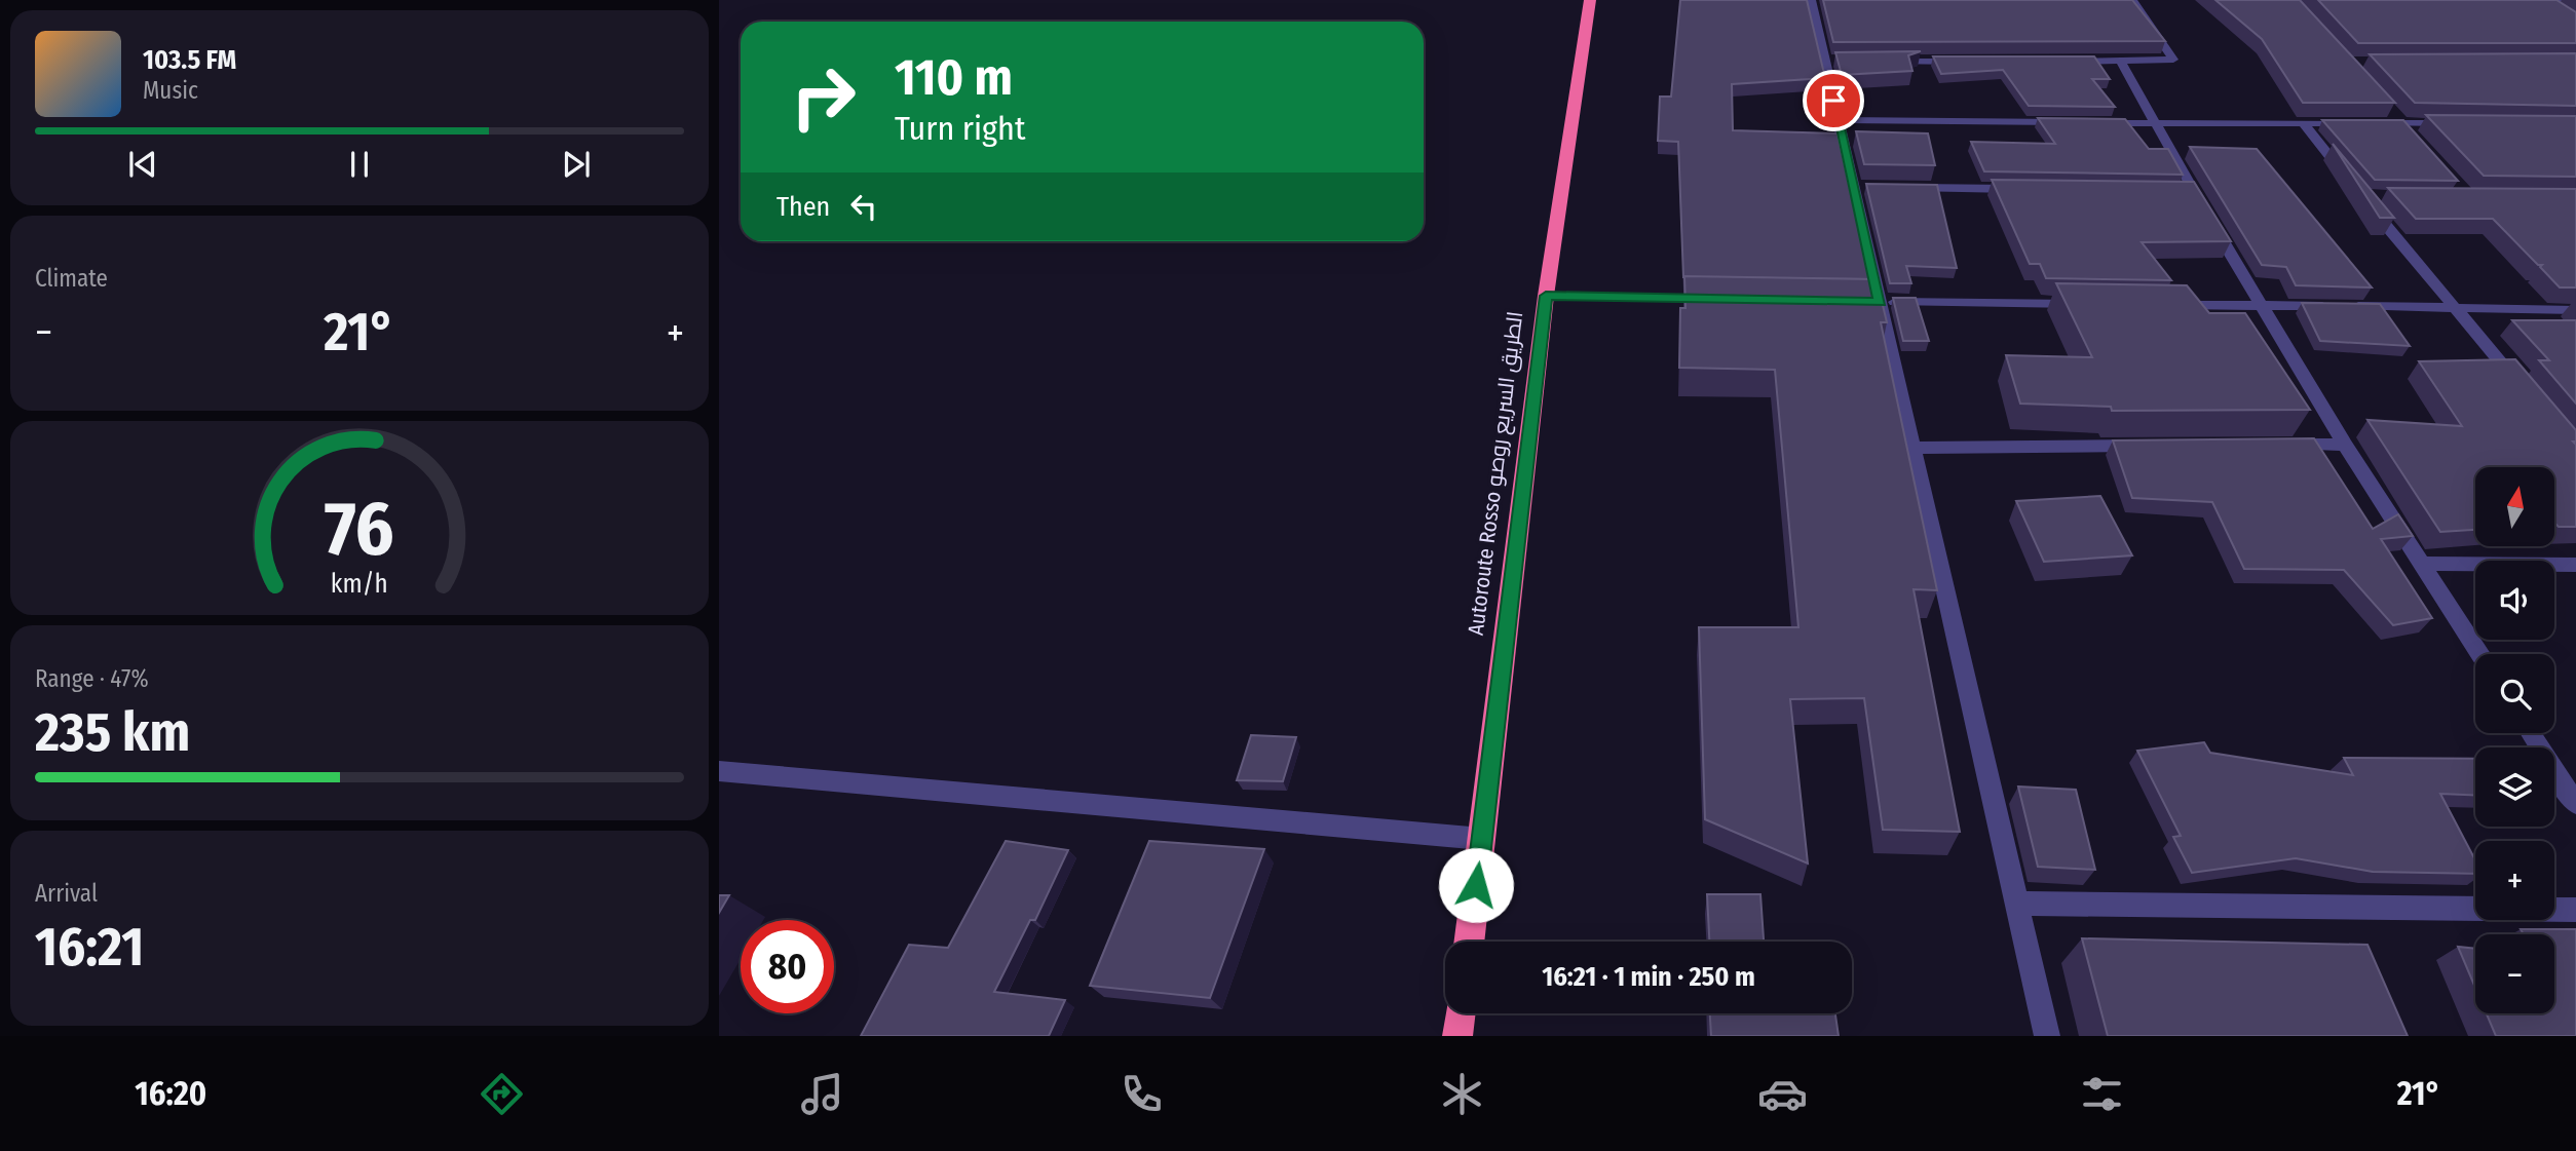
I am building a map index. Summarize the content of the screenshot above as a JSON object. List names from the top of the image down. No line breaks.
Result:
{"streets":{"highway":["Autoroute Rosso الطريق السريع روصو"]},"north":"top","page":{"turn":["110 m","Turn right"],"song":["103.5 FM","Music"],"then":"Then","tile":["Climate",["Range · 47%","235 km"],["Arrival","16:21"]],"heat":["−","21°","+"],"map_buttons":["+","−"],"limit":"80","trip":"16:21 · 1 min · 250 m","tabs":["16:20","21°"],"gauge":["76","km/h"]}}
